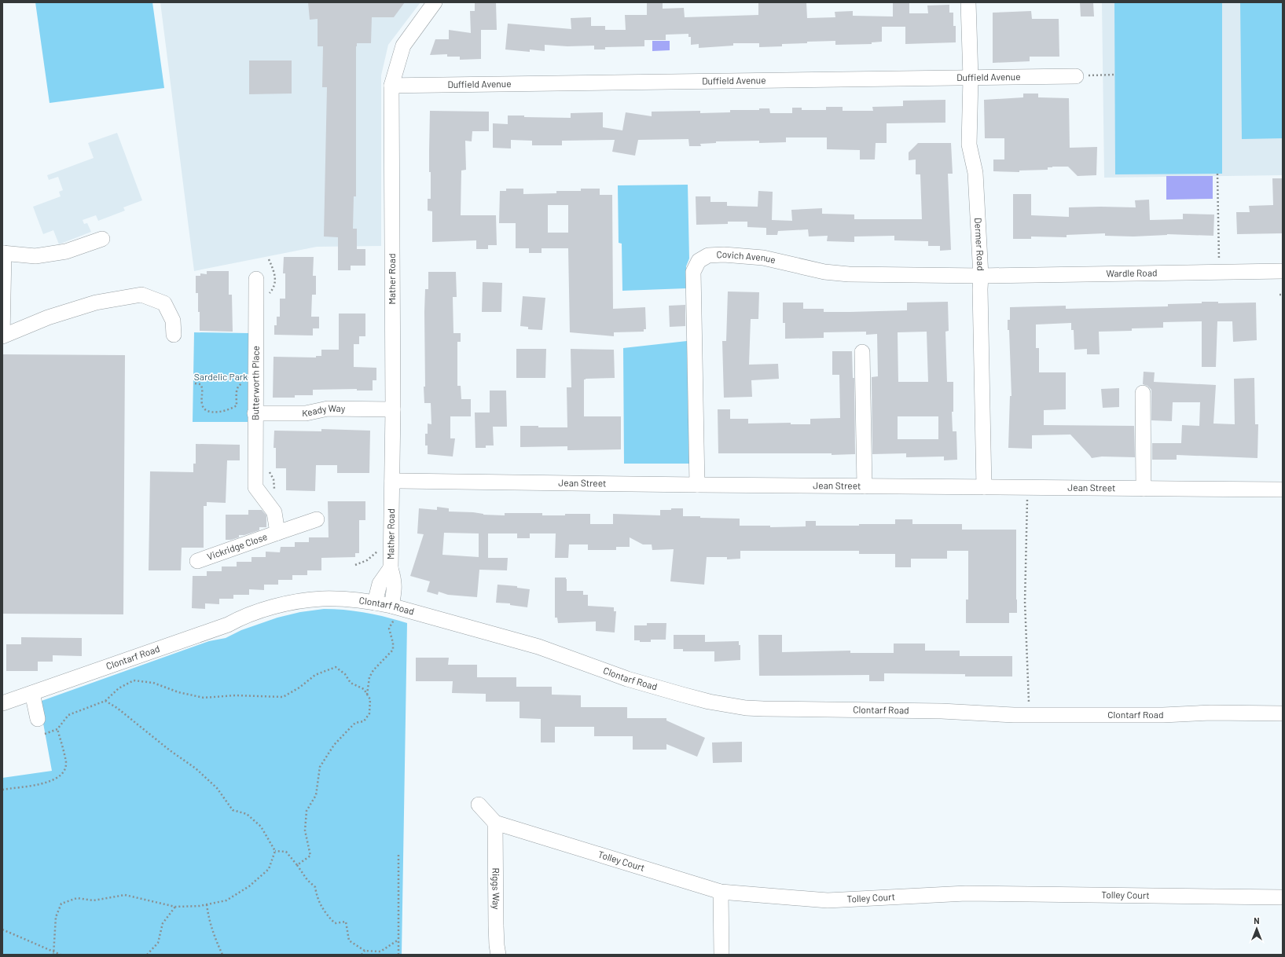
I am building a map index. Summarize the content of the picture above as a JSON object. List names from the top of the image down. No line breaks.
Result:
{"streets":{"street":["Duffield Avenue","Dermer Road","Covich Avenue","Wardle Road","Mather Road","Butterworth Place","Keady Way","Jean Street","Vickridge Close","Clontarf Road","Tolley Court","Riggs Way"]},"crossings":[["Duffield Avenue","Dermer Road"],["Duffield Avenue","Mather Road"],["Dermer Road","Covich Avenue"],["Dermer Road","Wardle Road"],["Dermer Road","Jean Street"],["Covich Avenue","Wardle Road"],["Covich Avenue","Jean Street"],["Mather Road","Keady Way"],["Mather Road","Jean Street"],["Mather Road","Clontarf Road"],["Butterworth Place","Keady Way"],["Butterworth Place","Vickridge Close"],["Tolley Court","Riggs Way"]],"parks":["Sardelic Park"],"north":"top"}
